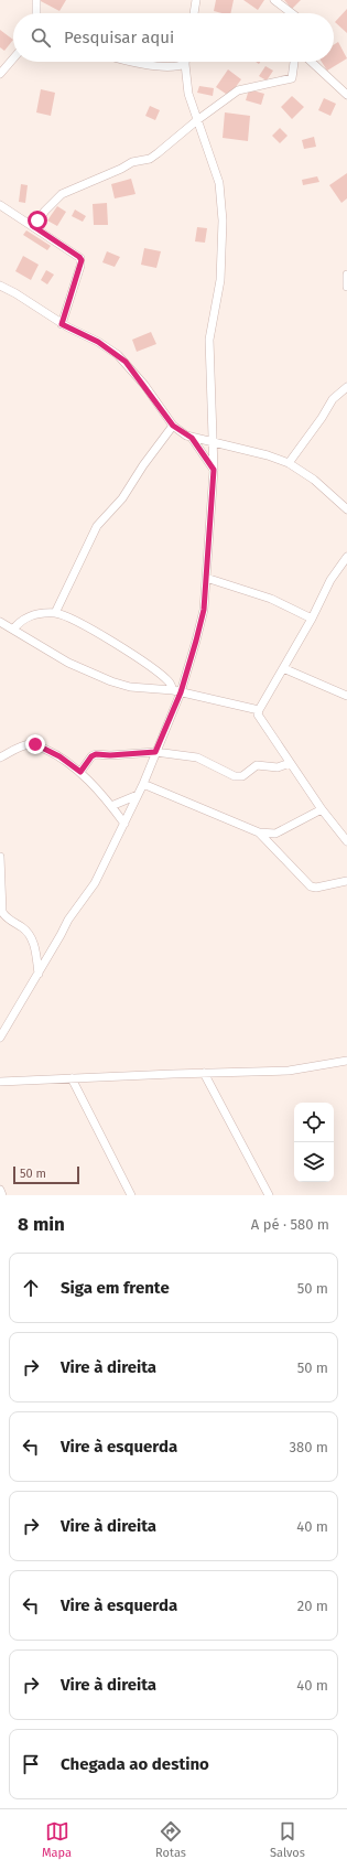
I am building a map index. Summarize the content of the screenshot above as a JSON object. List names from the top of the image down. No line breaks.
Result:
{"scale_bar":"50 m","page":{"search":"Pesquisar aqui","scale":"50 m","heading":["8 min","A pé · 580 m"],"list":[["Siga em frente","50 m"],["Vire à direita","50 m"],["Vire à esquerda","380 m"],["Vire à direita","40 m"],["Vire à esquerda","20 m"],["Vire à direita","40 m"],"Chegada ao destino"],"nav":["Mapa","Rotas","Salvos"]}}
